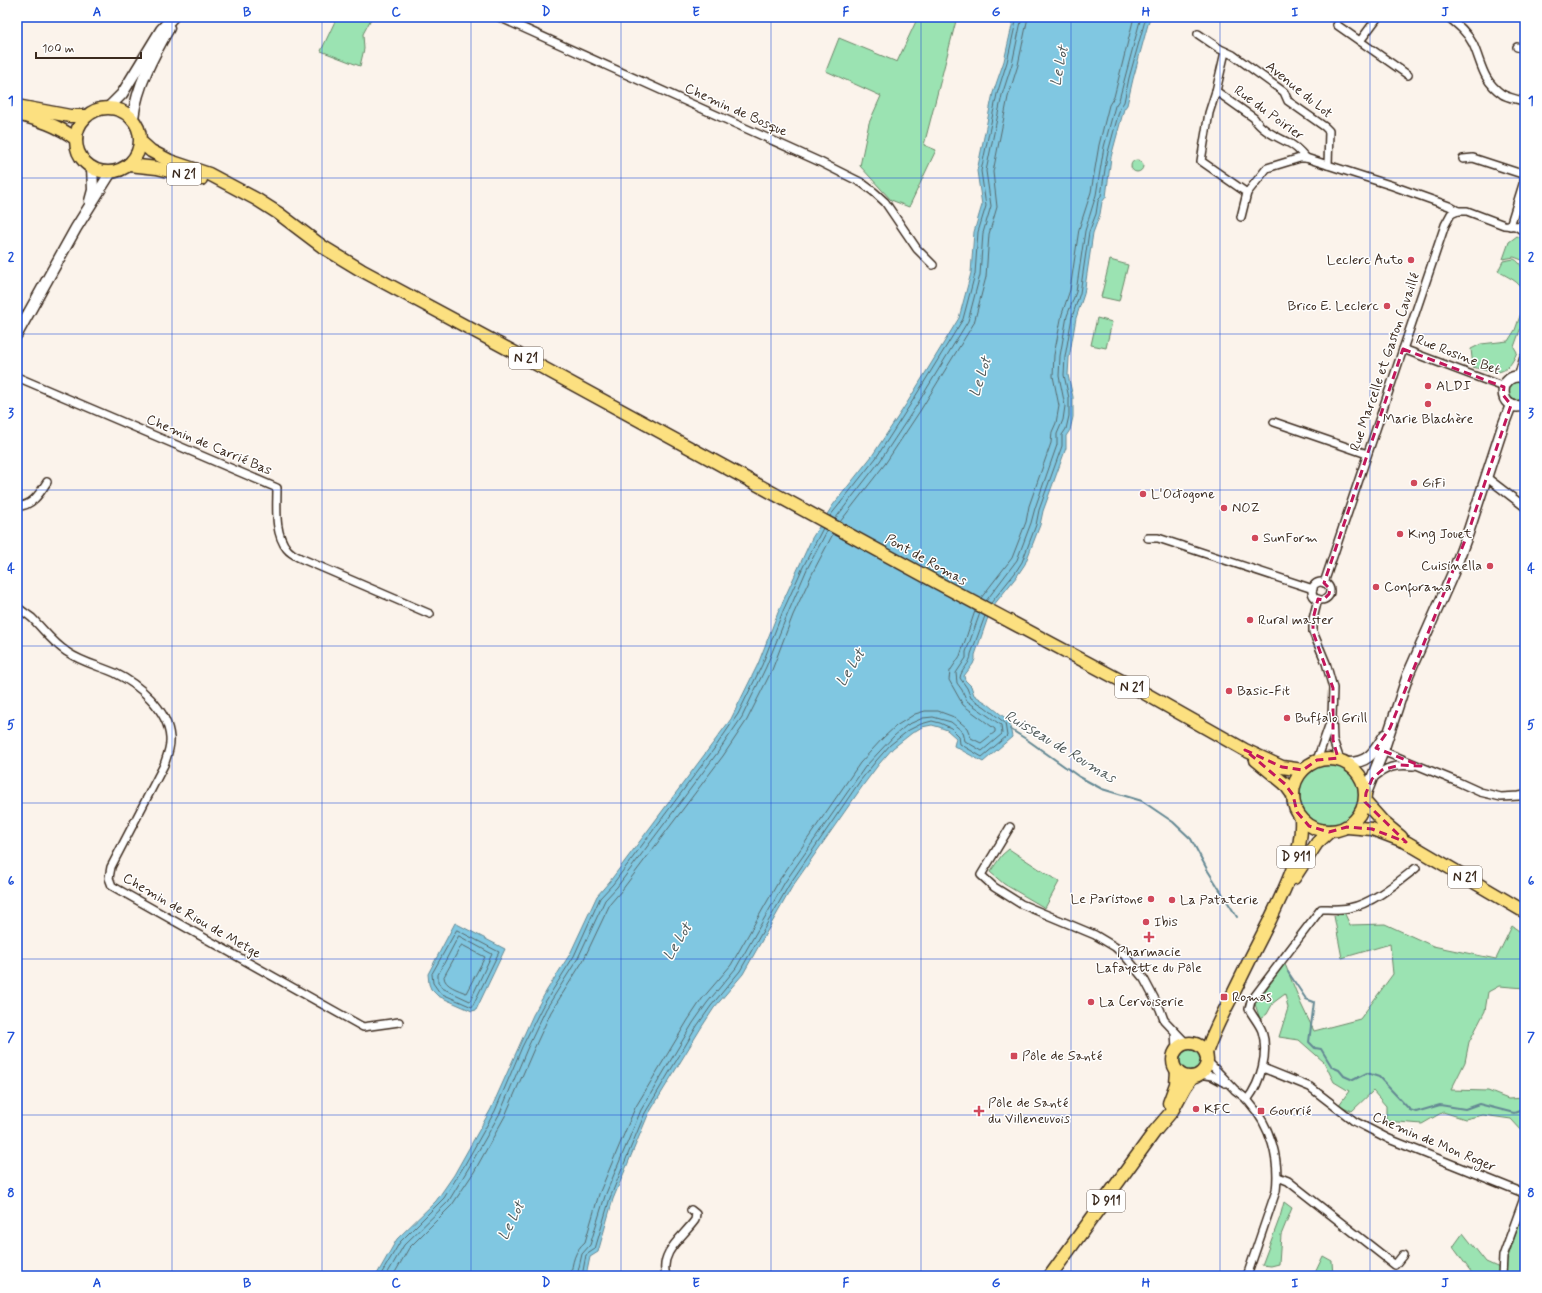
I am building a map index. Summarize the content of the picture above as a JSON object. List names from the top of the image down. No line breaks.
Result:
{"streets":{"main road":["N 21","Pont de Romas","D 911"],"street":["Avenue du Lot","Chemin de Bosque","Rue du Poirier","Rue Rosine Bet","Rue Marcelle et Gaston Cavaillé","Chemin de Carrié Bas","Chemin de Riou de Metge","Chemin de Mon Roger"]},"crossings":[["N 21","Pont de Romas"],["N 21","D 911"],["Rue Rosine Bet","Rue Marcelle et Gaston Cavaillé"]],"water":["Le Lot","Ruisseau de Roumas"],"places":{"other":["Leclerc Auto","Brico E. Leclerc","ALDI","Marie Blachère","GiFi","L'Octogone","NOZ","King Jouet","SunForm","Cuisinella","Conforama","Rural master","Basic-Fit","Buffalo Grill","Le Paristone","La Pataterie","Ibis","La Cervoiserie","KFC"],"health":["Pharmacie Lafayette du Pôle","Pôle de Santé du Villeneuvois"],"transit":["Romas","Pôle de Santé","Gourrié"]},"scale_bar":"100 m","grid":{"columns":["A","B","C","D","E","F","G","H","I","J"],"rows":["1","2","3","4","5","6","7","8"]}}
